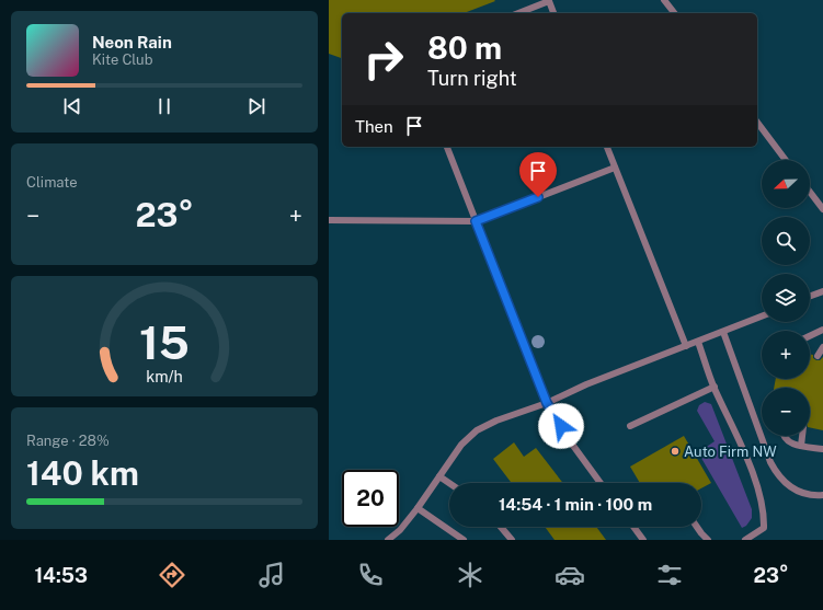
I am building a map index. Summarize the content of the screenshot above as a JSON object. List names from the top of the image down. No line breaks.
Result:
{"places":["Auto Firm NW"],"north":"left","page":{"turn":["80 m","Turn right"],"song":["Neon Rain","Kite Club"],"then":"Then","tile":["Climate",["Range · 28%","140 km"]],"map_buttons":["+","−"],"heat":["−","23°","+"],"limit":"20","trip":"14:54 · 1 min · 100 m","tabs":["14:53","23°"],"gauge":["15","km/h"]}}
